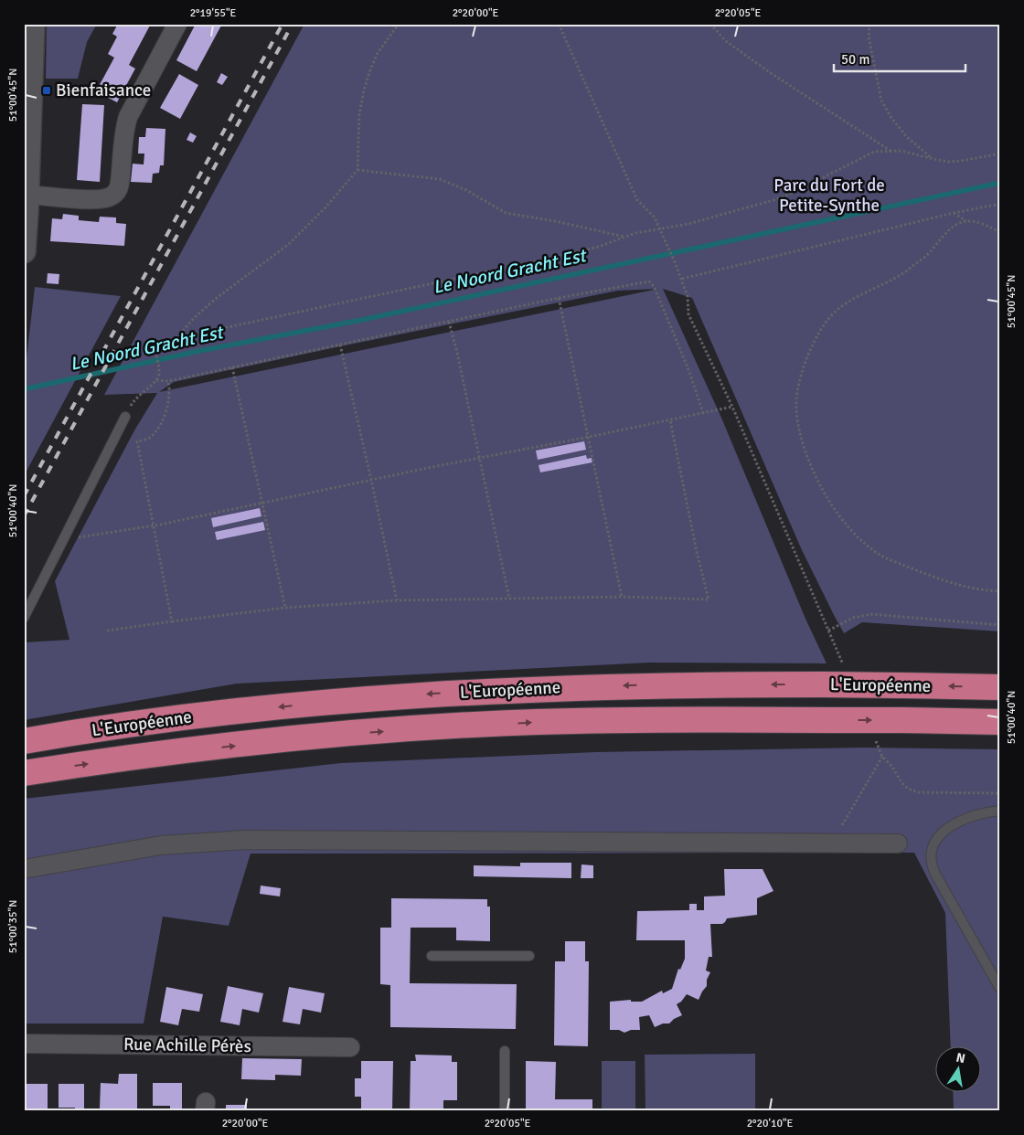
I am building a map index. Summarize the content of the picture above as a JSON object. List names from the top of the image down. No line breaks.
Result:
{"streets":{"highway":["L'Européenne"],"street":["Rue Achille Pérès"]},"water":["Le Noord Gracht Est"],"parks":["Parc du Fort de Petite-Synthe"],"places":{"transit":["Bienfaisance"]},"scale_bar":"50 m","north":"top","coordinates":["2°19'55\"E","2°20'00\"E","2°20'05\"E","51°00'45\"N","51°00'40\"N","51°00'35\"N","2°20'10\"E"]}
